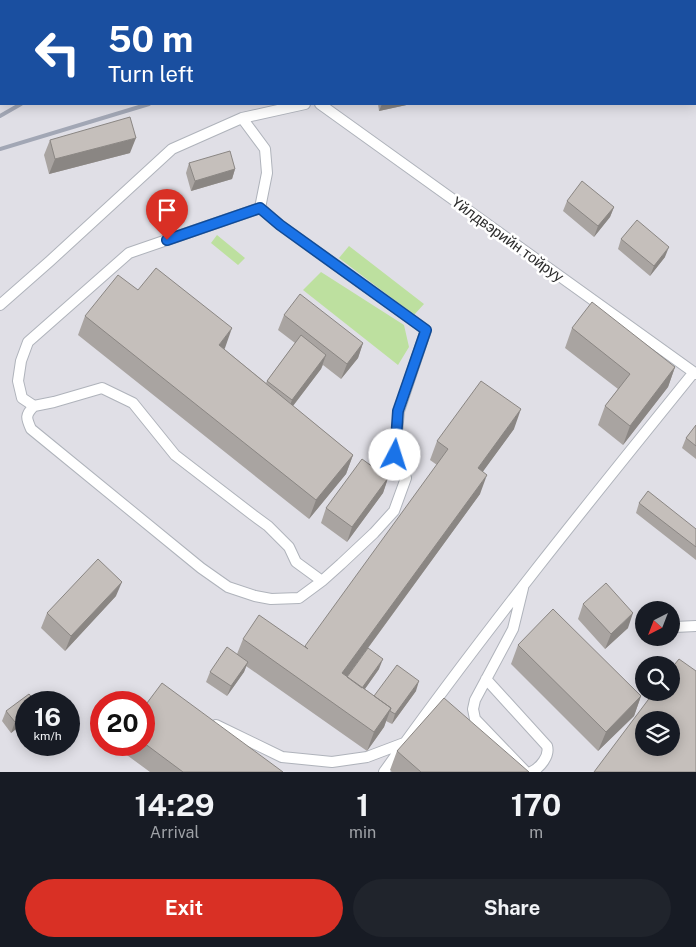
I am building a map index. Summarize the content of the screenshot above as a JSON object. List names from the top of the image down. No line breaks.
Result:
{"streets":{"lane":["Үйлдвэрийн тойруу"]},"north":"bottom left","page":{"turn":["50 m","Turn left"],"speed":"16 km/h","limit":"20","eta":["14:29","Arrival","1","min","170","m"],"buttons":["Exit","Share"]}}
